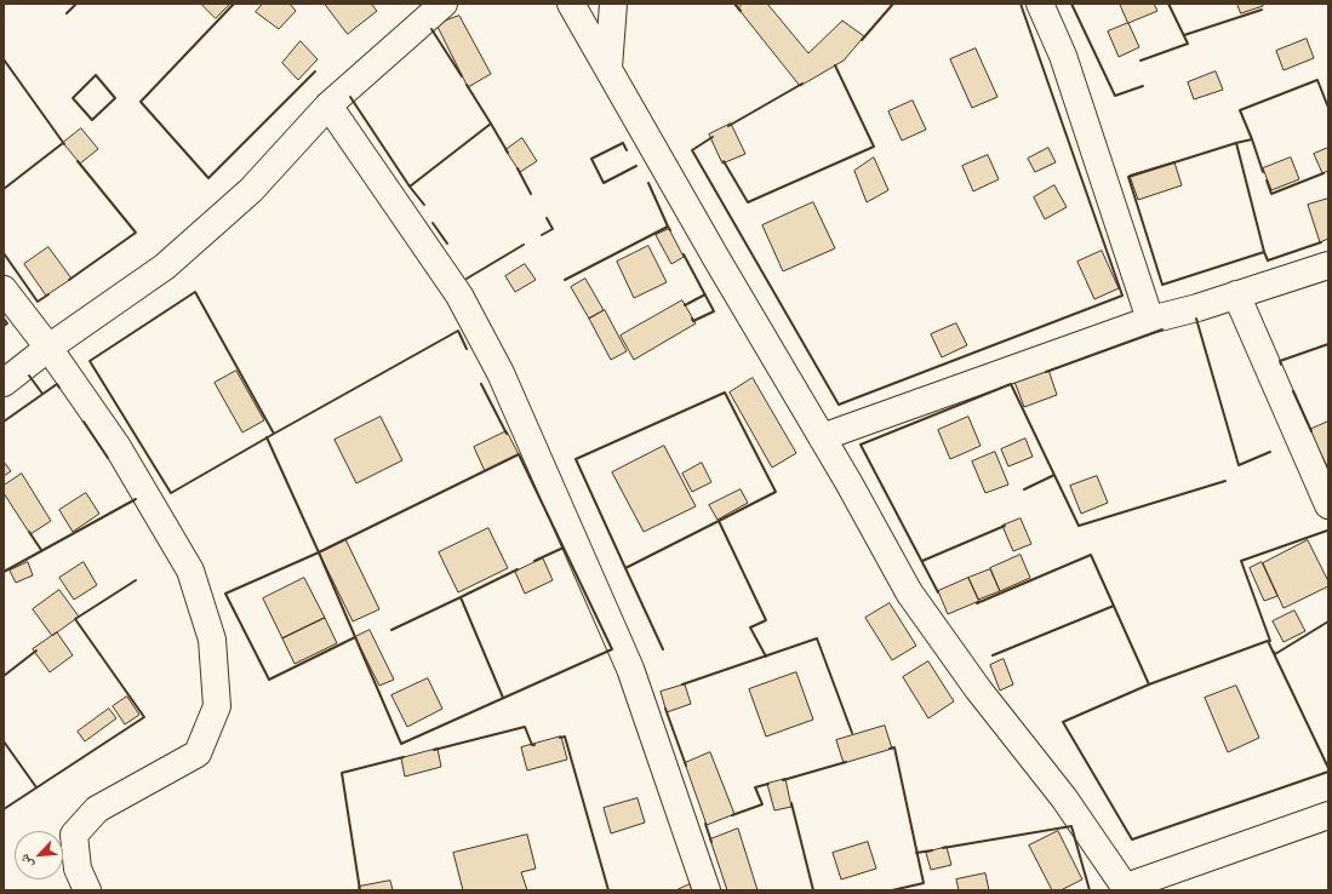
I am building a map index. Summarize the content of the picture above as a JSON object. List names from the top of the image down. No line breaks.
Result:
{"north":"bottom left"}
